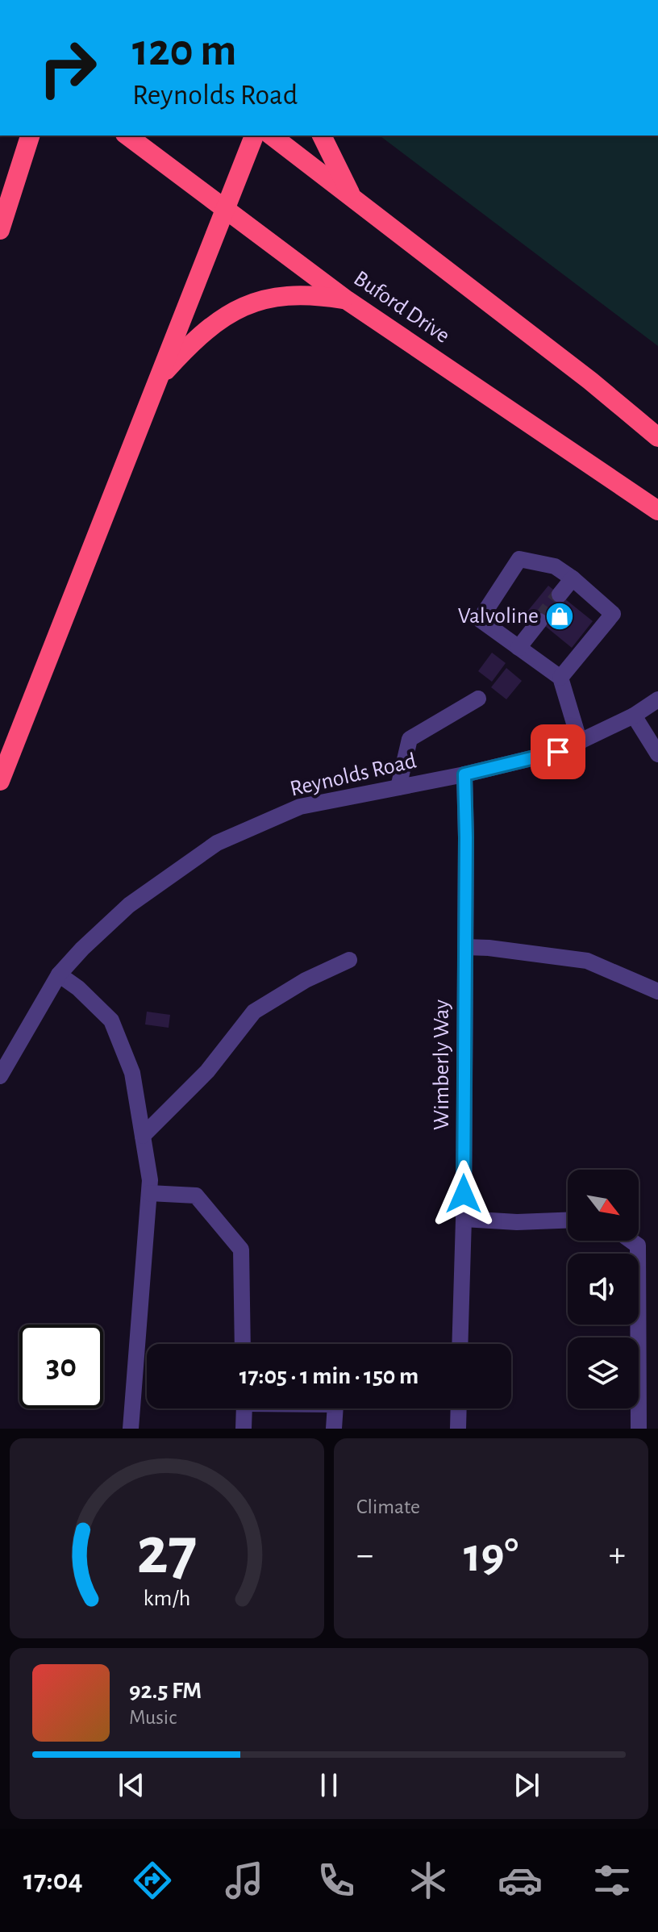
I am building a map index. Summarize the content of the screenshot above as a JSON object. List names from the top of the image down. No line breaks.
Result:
{"streets":{"highway":["Buford Drive"],"street":["Reynolds Road","Wimberly Way"]},"crossings":[["Reynolds Road","Wimberly Way"]],"places":{"shop":["Valvoline"]},"north":"bottom right","page":{"turn":["120 m","Reynolds Road"],"limit":"30","trip":"17:05 · 1 min · 150 m","tile":"Climate","heat":["−","19°","+"],"song":["92.5 FM","Music"],"tabs":"17:04","gauge":["27","km/h"]}}
